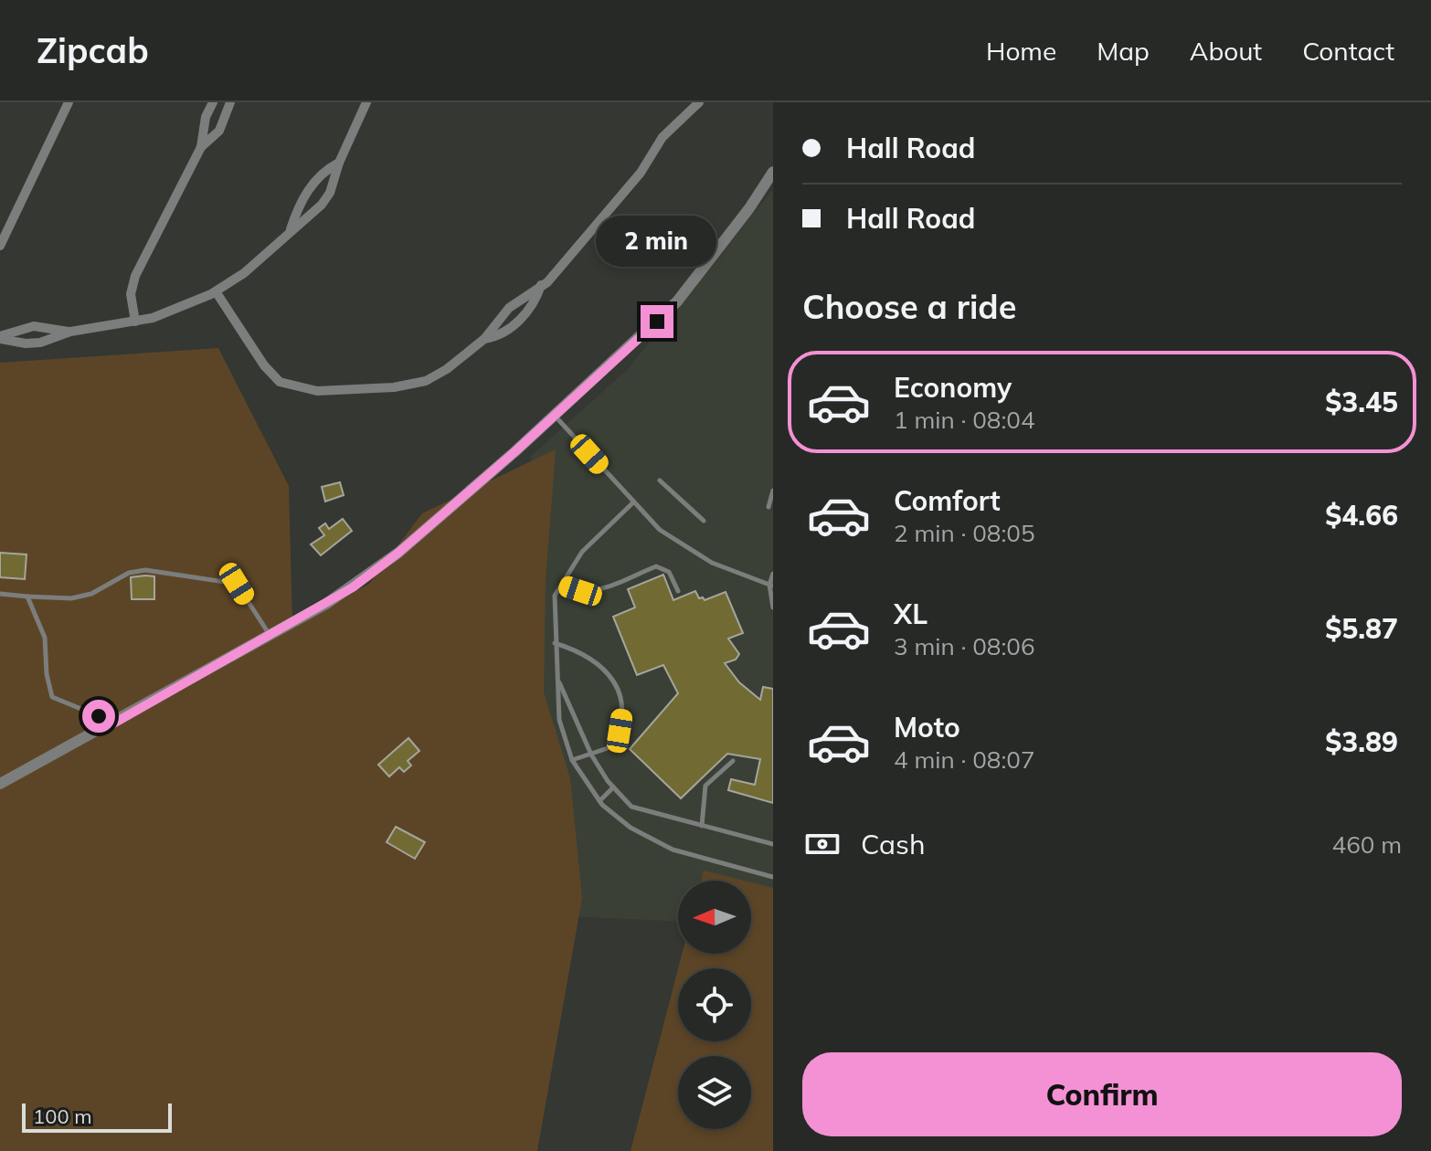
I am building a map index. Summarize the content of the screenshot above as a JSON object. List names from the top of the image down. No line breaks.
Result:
{"scale_bar":"100 m","north":"left","page":{"header":"Zipcab","nav":["Home","Map","About","Contact"],"banner":["Hall Road","Hall Road"],"bubble":"2 min","heading":"Choose a ride","list":[{"name":"Economy","note":"1 min · 08:04","value":"$3.45"},{"name":"Comfort","note":"2 min · 08:05","value":"$4.66"},{"name":"XL","note":"3 min · 08:06","value":"$5.87"},{"name":"Moto","note":"4 min · 08:07","value":"$3.89"}],"pay":["Cash","460 m"],"buttons":"Confirm","scale":"100 m"}}
